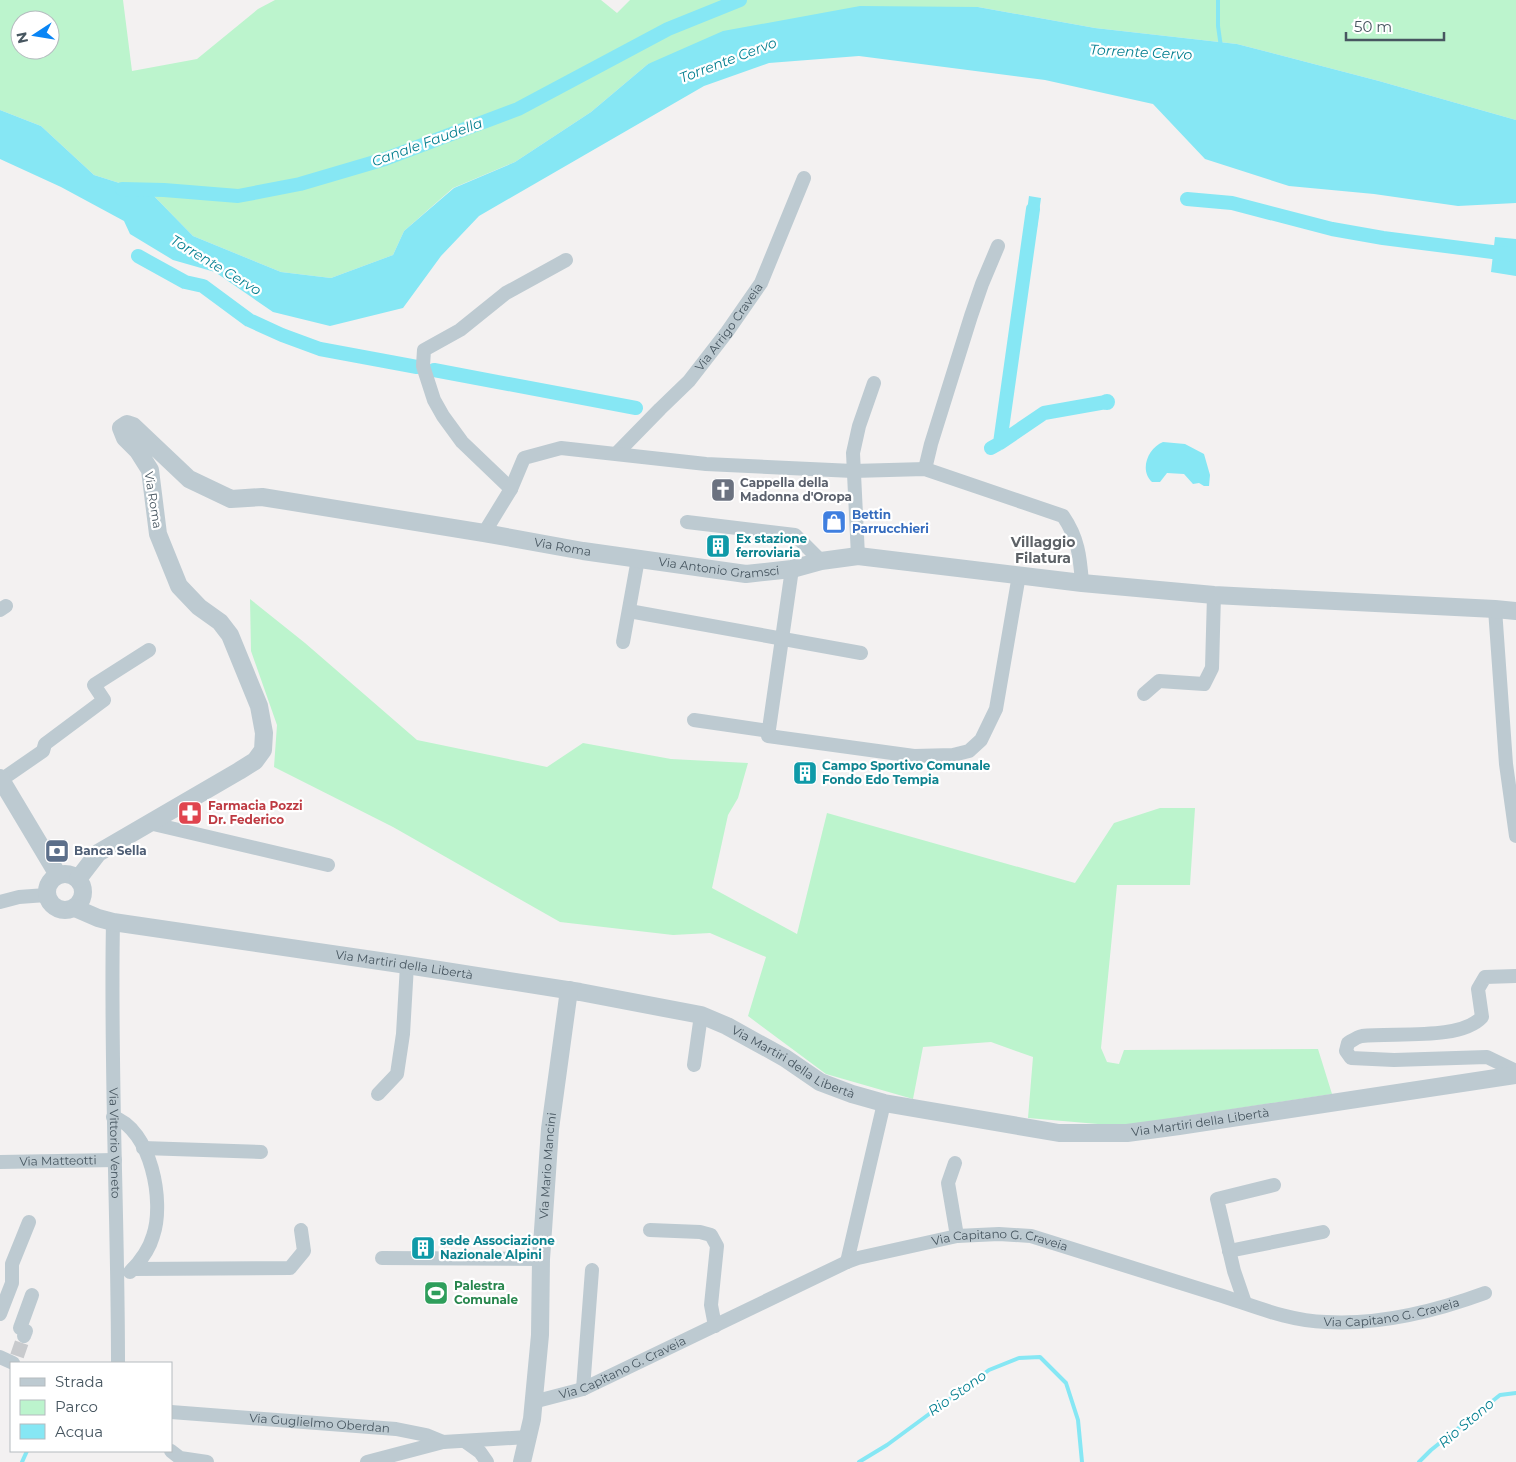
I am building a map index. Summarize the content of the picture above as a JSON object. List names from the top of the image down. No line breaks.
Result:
{"streets":{"street":["Via Arrigo Craveia","Via Roma","Via Antonio Gramsci","Via Martiri della Libertà","Via Vittorio Veneto","Via Matteotti","Via Mario Mancini","Via Capitano G. Craveia","Via Guglielmo Oberdan"]},"crossings":[["Via Roma","Via Antonio Gramsci"],["Via Roma","Via Martiri della Libertà"],["Via Martiri della Libertà","Via Vittorio Veneto"],["Via Martiri della Libertà","Via Mario Mancini"],["Via Vittorio Veneto","Via Matteotti"],["Via Mario Mancini","Via Capitano G. Craveia"]],"districts":["Villaggio Filatura"],"water":["Torrente Cervo","Canale Faudella","Rio Stono"],"places":{"church":["Cappella della Madonna d'Oropa"],"shop":["Bettin Parrucchieri"],"building":["Ex stazione ferroviaria","Campo Sportivo Comunale Fondo Edo Tempia","sede Associazione Nazionale Alpini"],"pharmacy":["Farmacia Pozzi Dr. Federico"],"bank":["Banca Sella"],"sports":["Palestra Comunale"]},"legend":["Strada","Parco","Acqua"],"scale_bar":"50 m","north":"left"}
